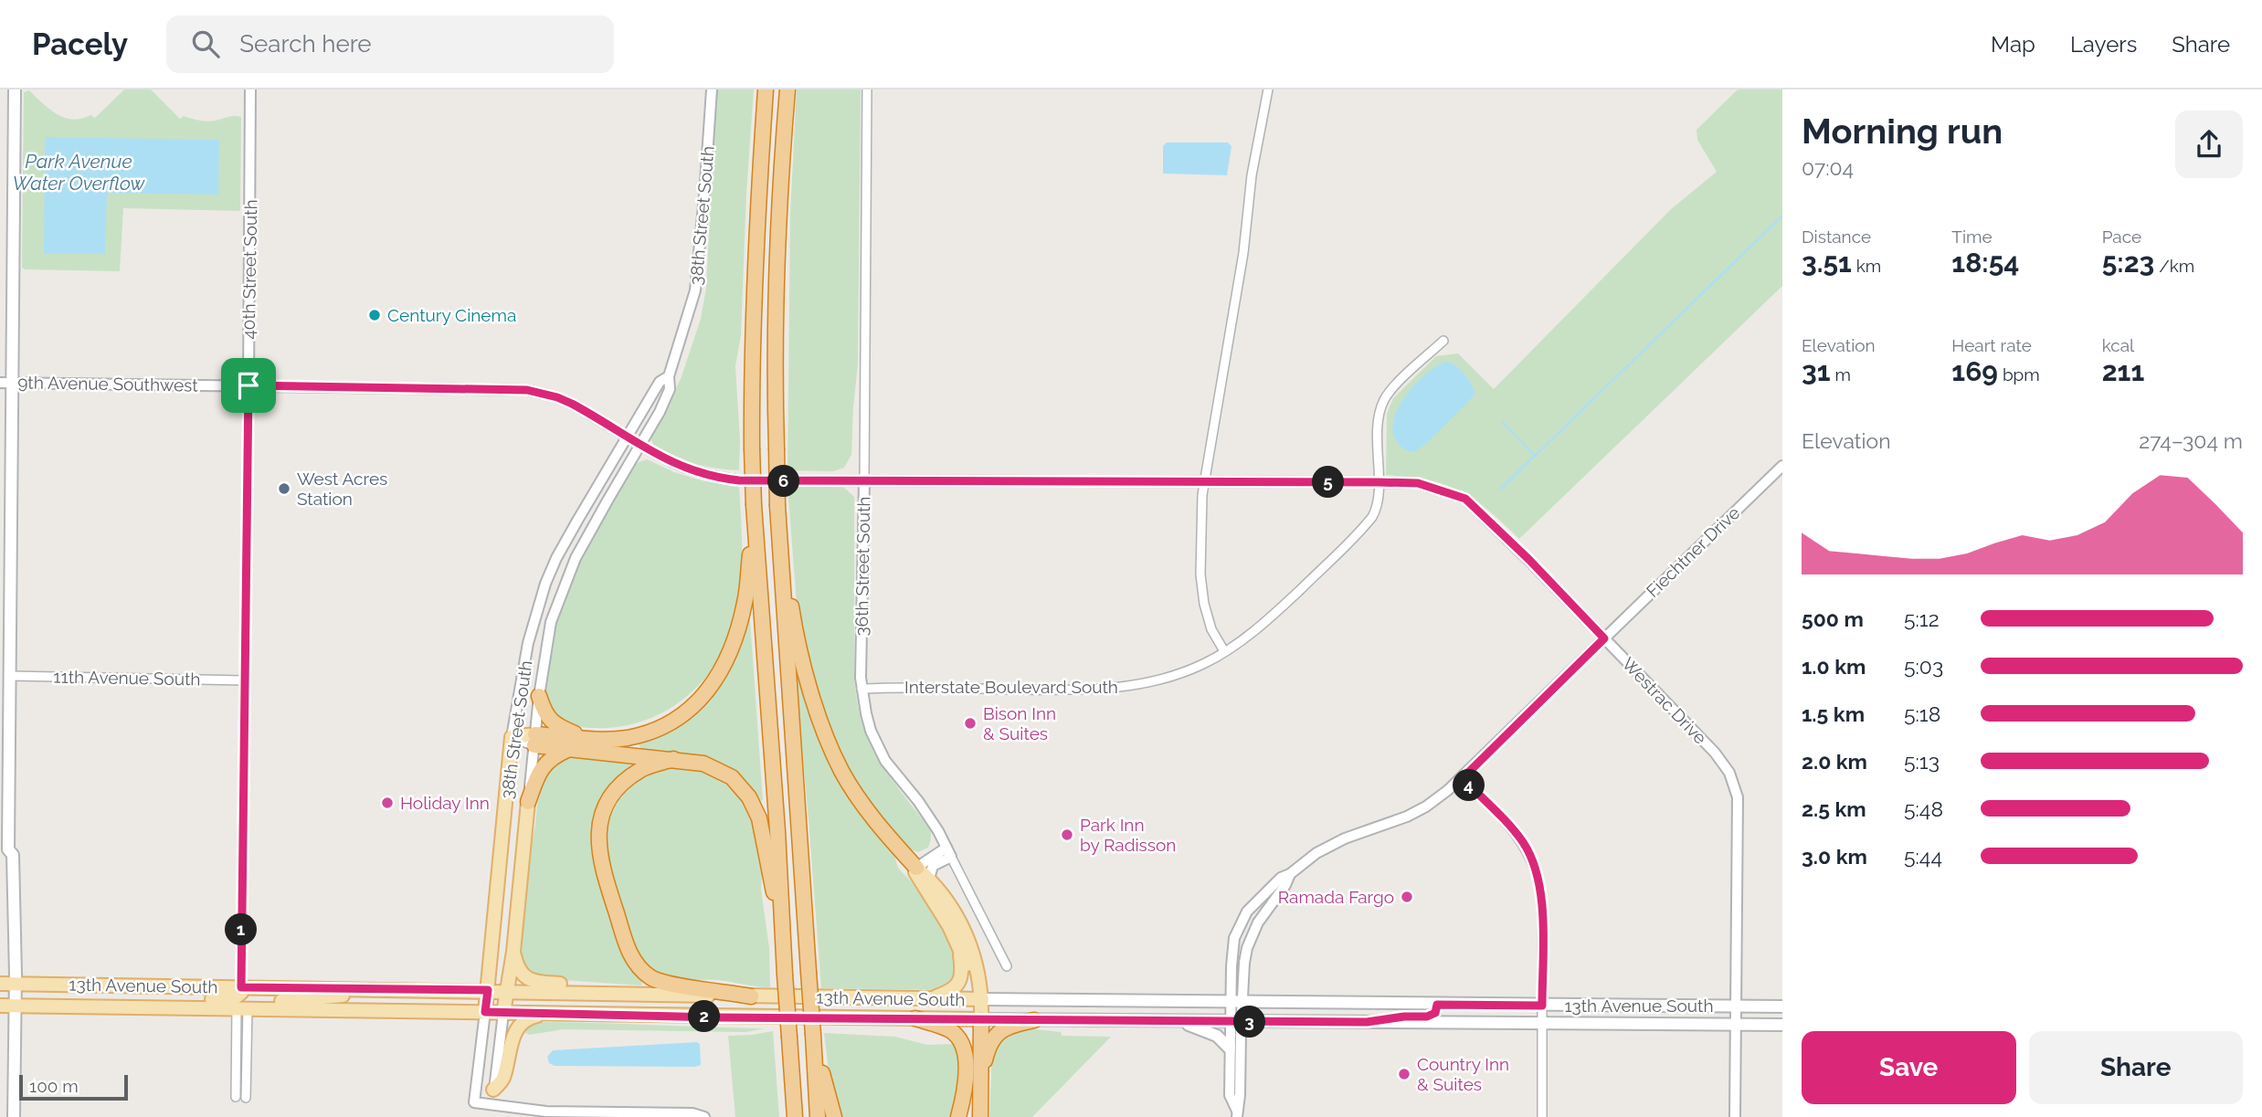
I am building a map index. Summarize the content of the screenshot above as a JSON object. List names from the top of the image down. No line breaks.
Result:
{"streets":{"main road":["38th Street South","13th Avenue South"],"street":["40th Street South","9th Avenue Southwest","Fiechtner Drive","36th Street South","11th Avenue South","Interstate Boulevard South","Westrac Drive"]},"crossings":[["38th Street South","9th Avenue Southwest"],["38th Street South","Westrac Drive"],["38th Street South","13th Avenue South"],["40th Street South","9th Avenue Southwest"],["40th Street South","11th Avenue South"],["40th Street South","13th Avenue South"],["9th Avenue Southwest","Westrac Drive"],["Fiechtner Drive","Westrac Drive"],["Fiechtner Drive","13th Avenue South"],["36th Street South","Interstate Boulevard South"],["36th Street South","Westrac Drive"],["Interstate Boulevard South","Westrac Drive"],["Westrac Drive","13th Avenue South"]],"water":["Park Avenue Water Overflow"],"places":["Century Cinema","West Acres Station","Bison Inn & Suites","Holiday Inn","Park Inn by Radisson","Ramada Fargo","Country Inn & Suites"],"scale_bar":"100 m","page":{"header":"Pacely","search":"Search here","nav":["Map","Layers","Share"],"heading":["Morning run","07:04"],"stats":[["Distance","3.51 km"],["Time","18:54"],["Pace","5:23 /km"],["Elevation","31 m"],["Heart rate","169 bpm"],["kcal","211"]],"chart":["Elevation","274–304 m"],"pins":["6","5","4","1","2","3"],"list":[{"name":"500 m","note":"5:12"},{"name":"1.0 km","note":"5:03"},{"name":"1.5 km","note":"5:18"},{"name":"2.0 km","note":"5:13"},{"name":"2.5 km","note":"5:48"},{"name":"3.0 km","note":"5:44"}],"buttons":["Save","Share"],"scale":"100 m"}}
